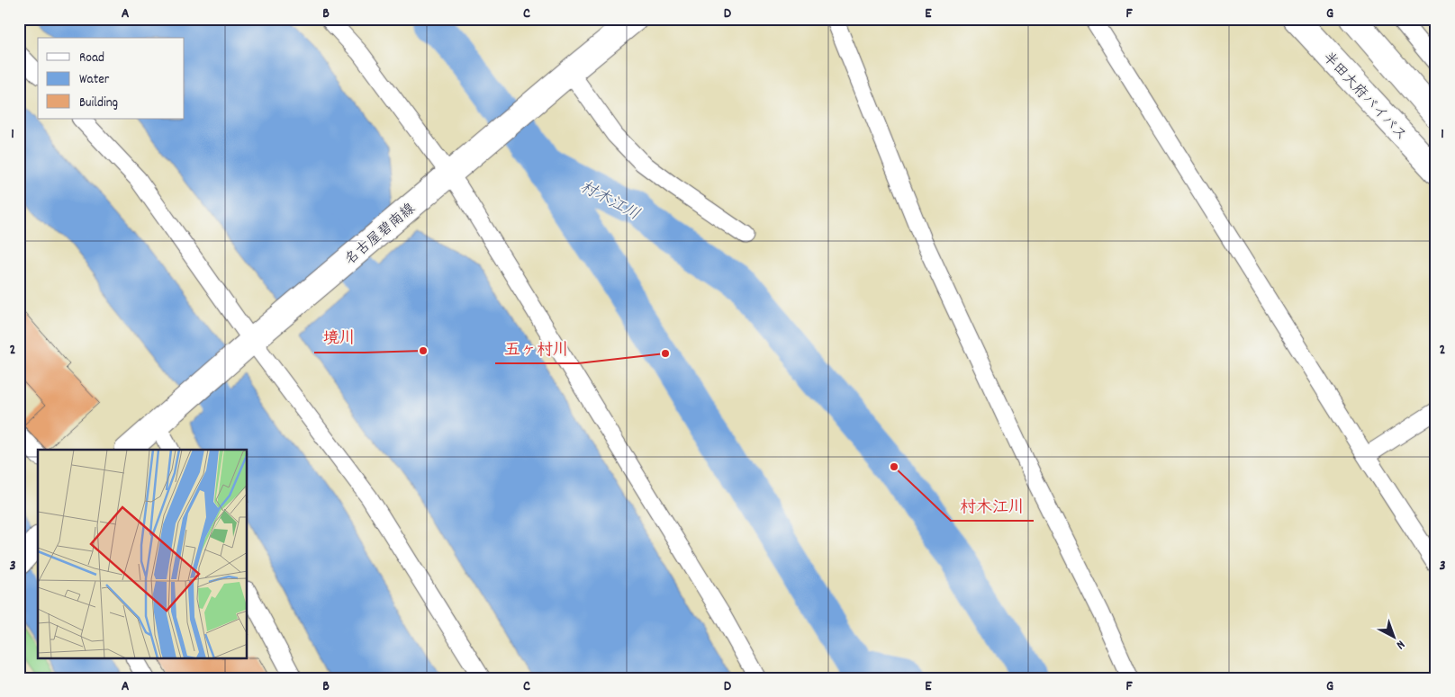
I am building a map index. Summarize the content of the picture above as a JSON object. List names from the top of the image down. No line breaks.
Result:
{"streets":{"main road":["半田大府パイパス","名古屋碧南線"]},"water":["村木江川"],"places":["境川","五ヶ村川","村木江川"],"legend":["Road","Water","Building"],"north":"bottom right","grid":{"columns":["A","B","C","D","E","F","G"],"rows":["1","2","3"]}}
